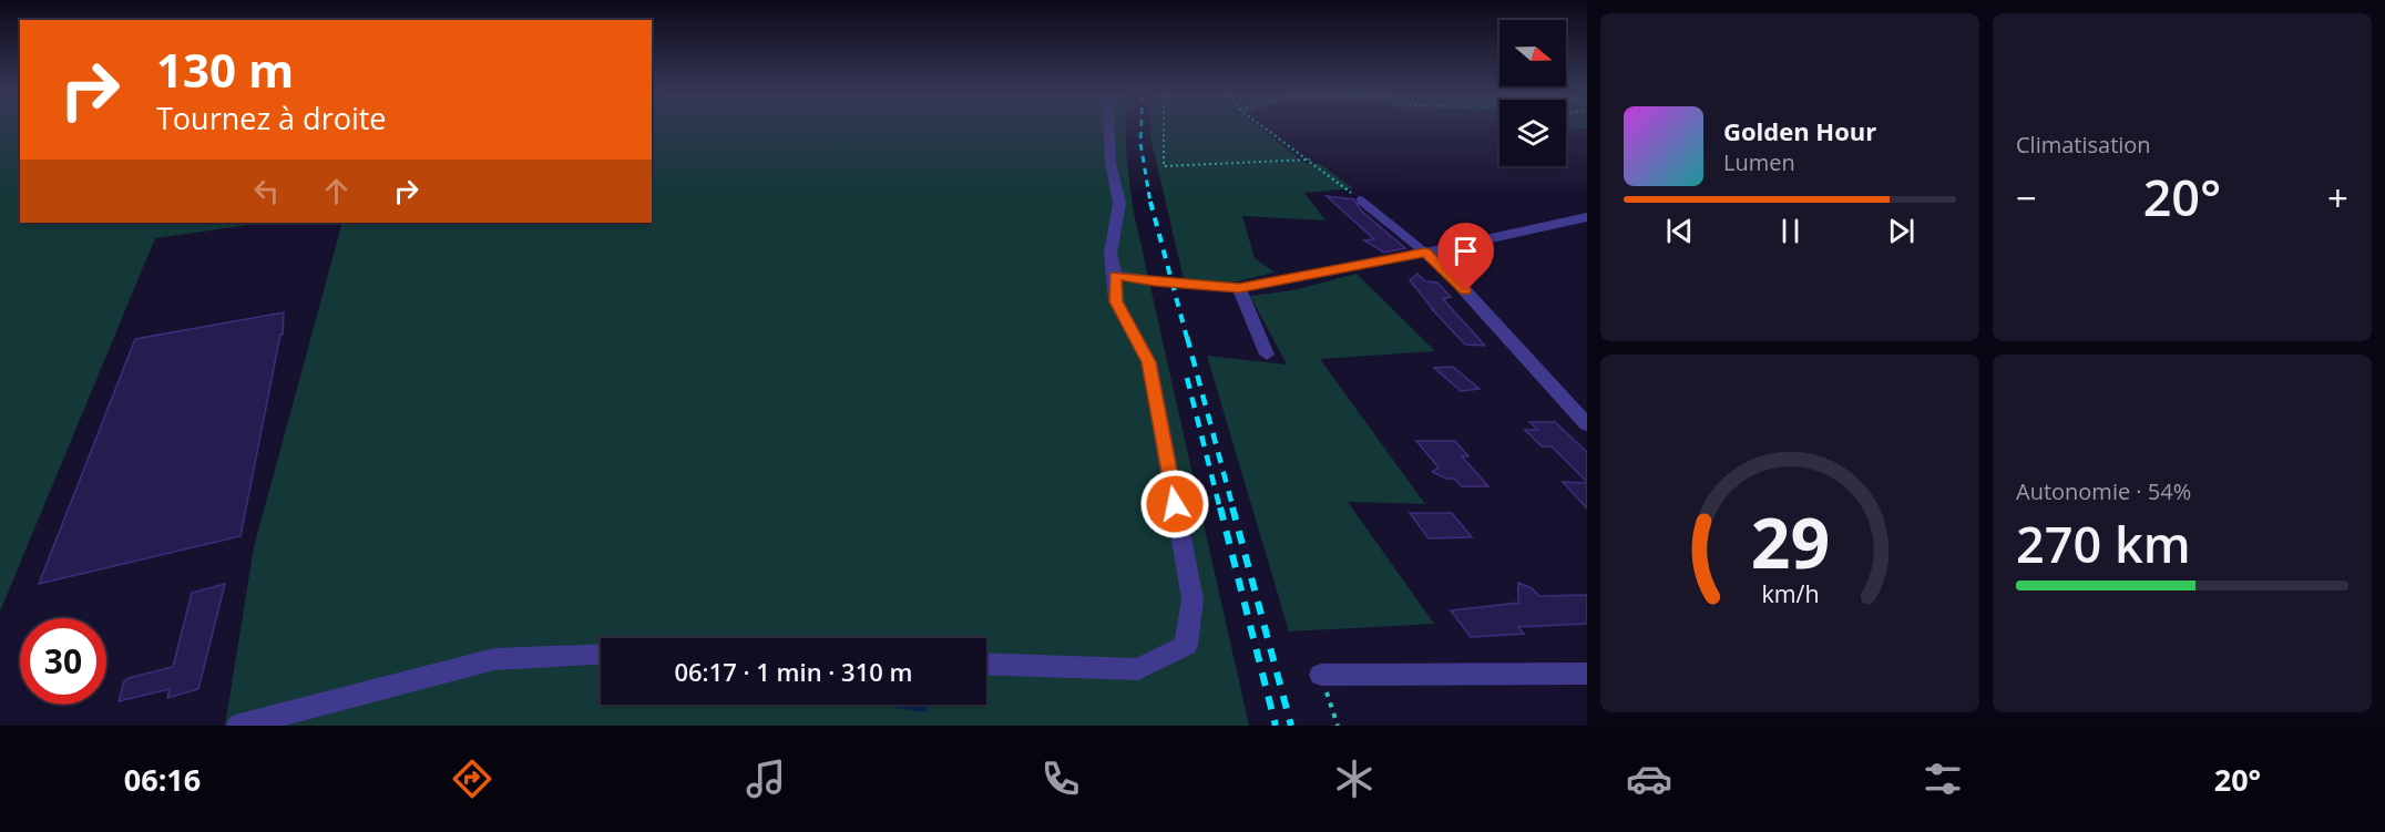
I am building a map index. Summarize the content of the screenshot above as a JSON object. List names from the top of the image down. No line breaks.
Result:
{"north":"right","page":{"tile":["Climatisation",["Autonomie · 54%","270 km"]],"turn":["130 m","Tournez à droite"],"song":["Golden Hour","Lumen"],"heat":["−","20°","+"],"limit":"30","trip":"06:17 · 1 min · 310 m","tabs":["06:16","20°"],"gauge":["29","km/h"]}}
